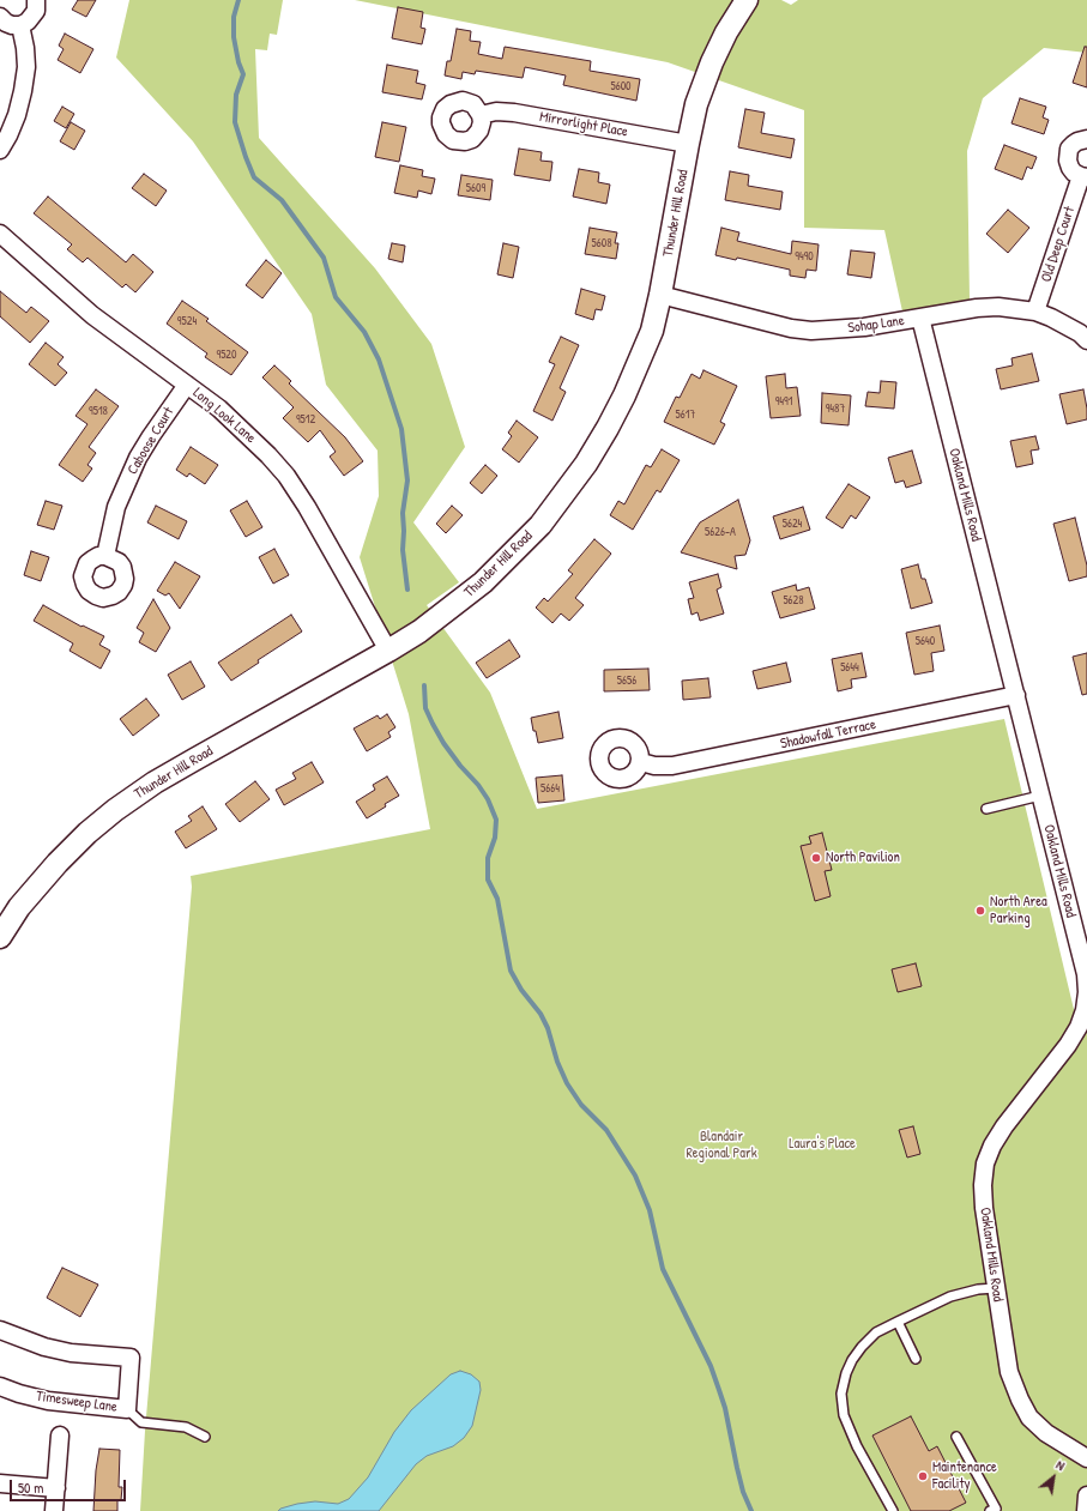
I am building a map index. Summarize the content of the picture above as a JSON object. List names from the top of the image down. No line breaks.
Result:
{"streets":{"street":["Mirrorlight Place","Thunder Hill Road","Old Deep Court","Sohap Lane","Long Look Lane","Caboose Court","Oakland Mills Road","Shadowfall Terrace","Timesweep Lane"]},"crossings":[["Mirrorlight Place","Thunder Hill Road"],["Thunder Hill Road","Sohap Lane"],["Thunder Hill Road","Long Look Lane"],["Old Deep Court","Sohap Lane"],["Sohap Lane","Oakland Mills Road"],["Long Look Lane","Caboose Court"],["Oakland Mills Road","Shadowfall Terrace"]],"parks":["Blandair Regional Park","Laura's Place"],"places":["North Pavilion","North Area Parking","Maintenance Facility"],"house_numbers":["5600","5609","5608","9490","9524","9520","9491","9487","9518","5617","9512","5624","5626-A","5628","5640","5644","5656","5664"],"scale_bar":"50 m","north":"top right"}
